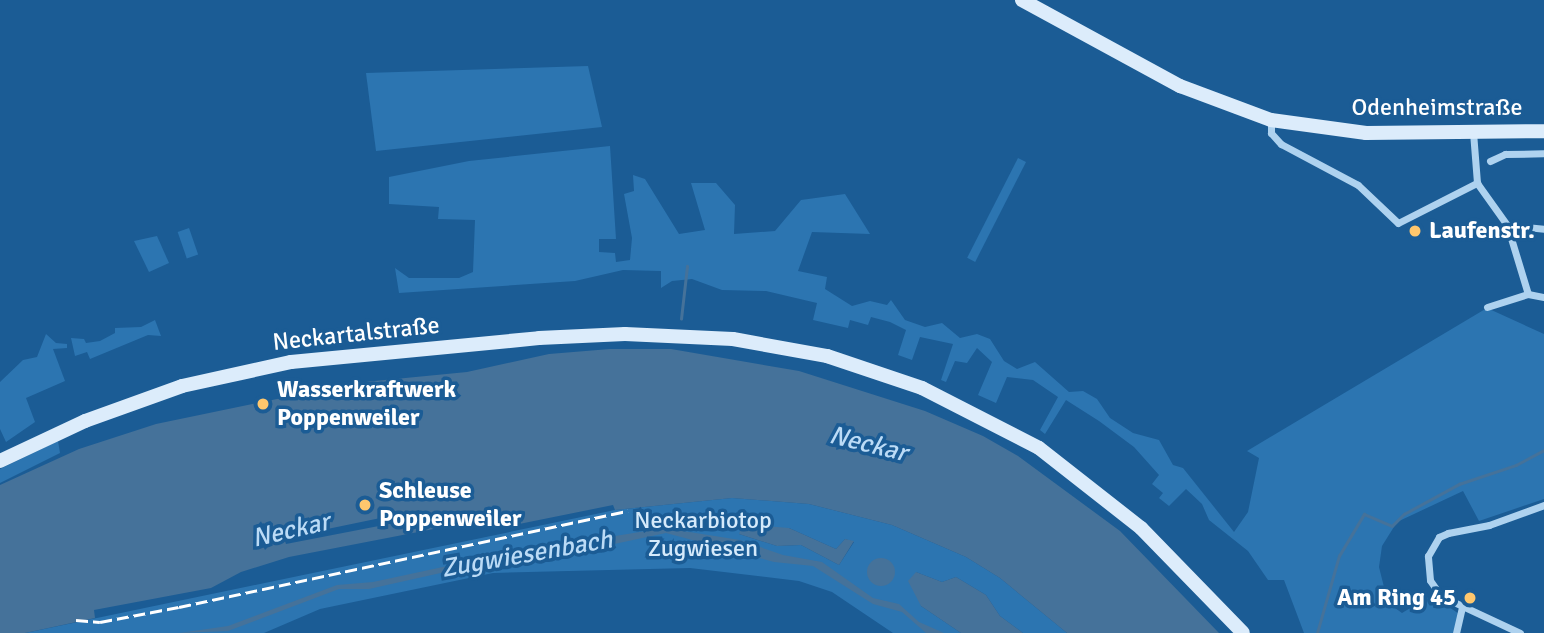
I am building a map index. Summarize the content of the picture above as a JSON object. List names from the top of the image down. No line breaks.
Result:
{"streets":{"main road":["Odenheimstraße","Neckartalstraße"]},"water":["Neckar","Zugwiesenbach"],"parks":["Neckarbiotop Zugwiesen"],"places":["Laufenstr.","Wasserkraftwerk Poppenweiler","Schleuse Poppenweiler","Am Ring 45"]}
